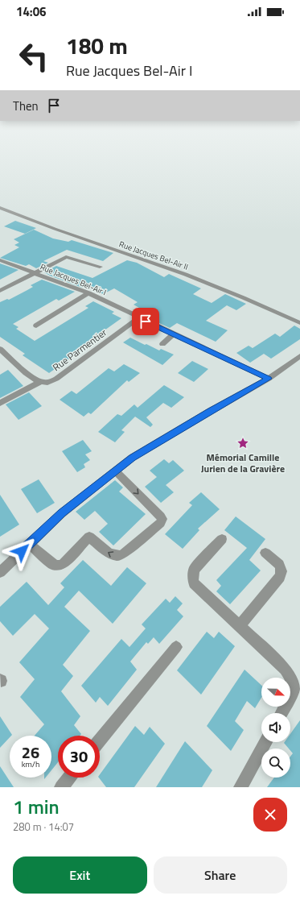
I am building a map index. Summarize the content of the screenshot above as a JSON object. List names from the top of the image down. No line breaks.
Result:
{"streets":{"street":["Rue Jacques Bel-Air II","Rue Jacques Bel-Air I","Rue Parmentier"]},"crossings":[["Rue Jacques Bel-Air I","Rue Parmentier"]],"places":{"place":["Mémorial Camille Jurien de la Gravière"]},"north":"right","page":{"status":"14:06","turn":["180 m","Rue Jacques Bel-Air I"],"then":"Then","speed":"26 km/h","limit":"30","heading":["1 min","280 m · 14:07"],"buttons":["Exit","Share"]}}
